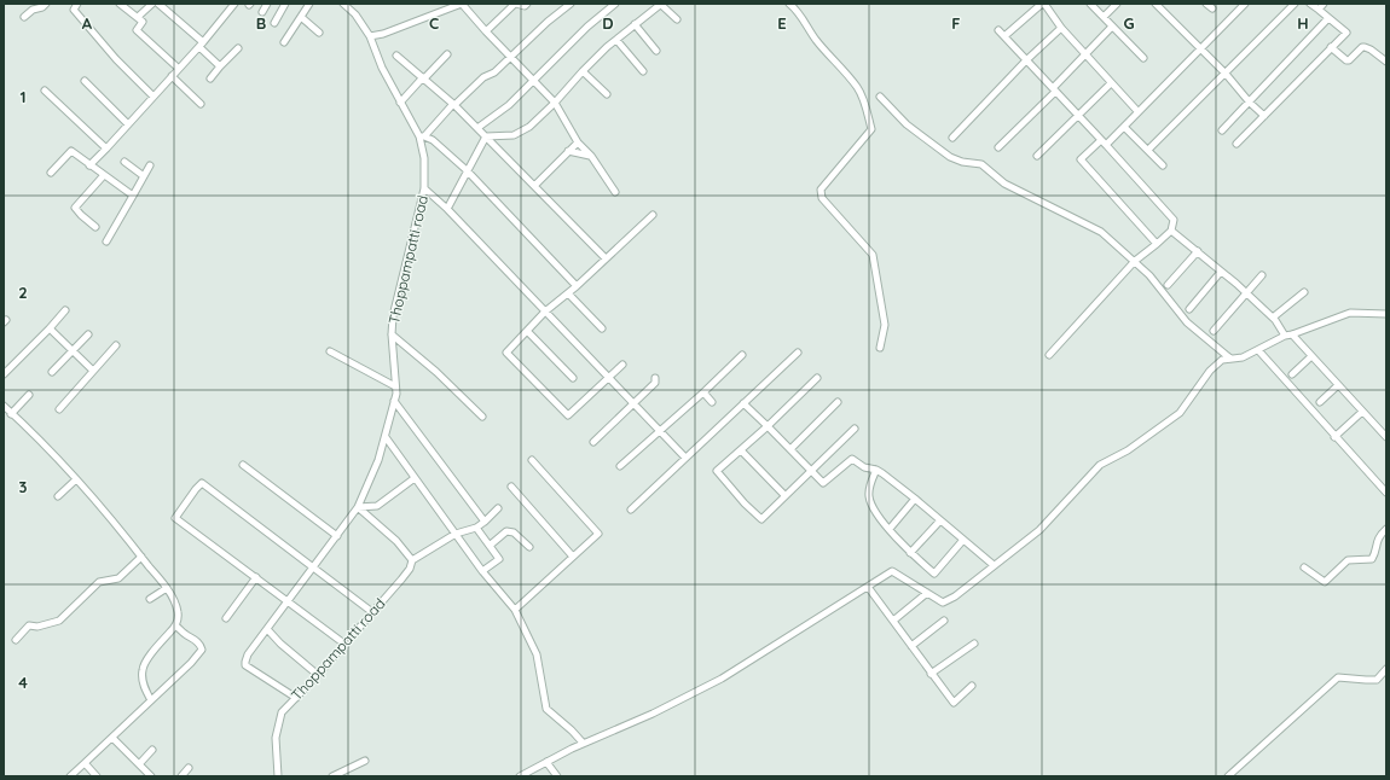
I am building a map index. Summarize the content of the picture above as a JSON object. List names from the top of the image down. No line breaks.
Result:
{"streets":{"street":["Thoppampatti road"]},"grid":{"columns":["A","B","C","D","E","F","G","H"],"rows":["1","2","3","4"]}}
